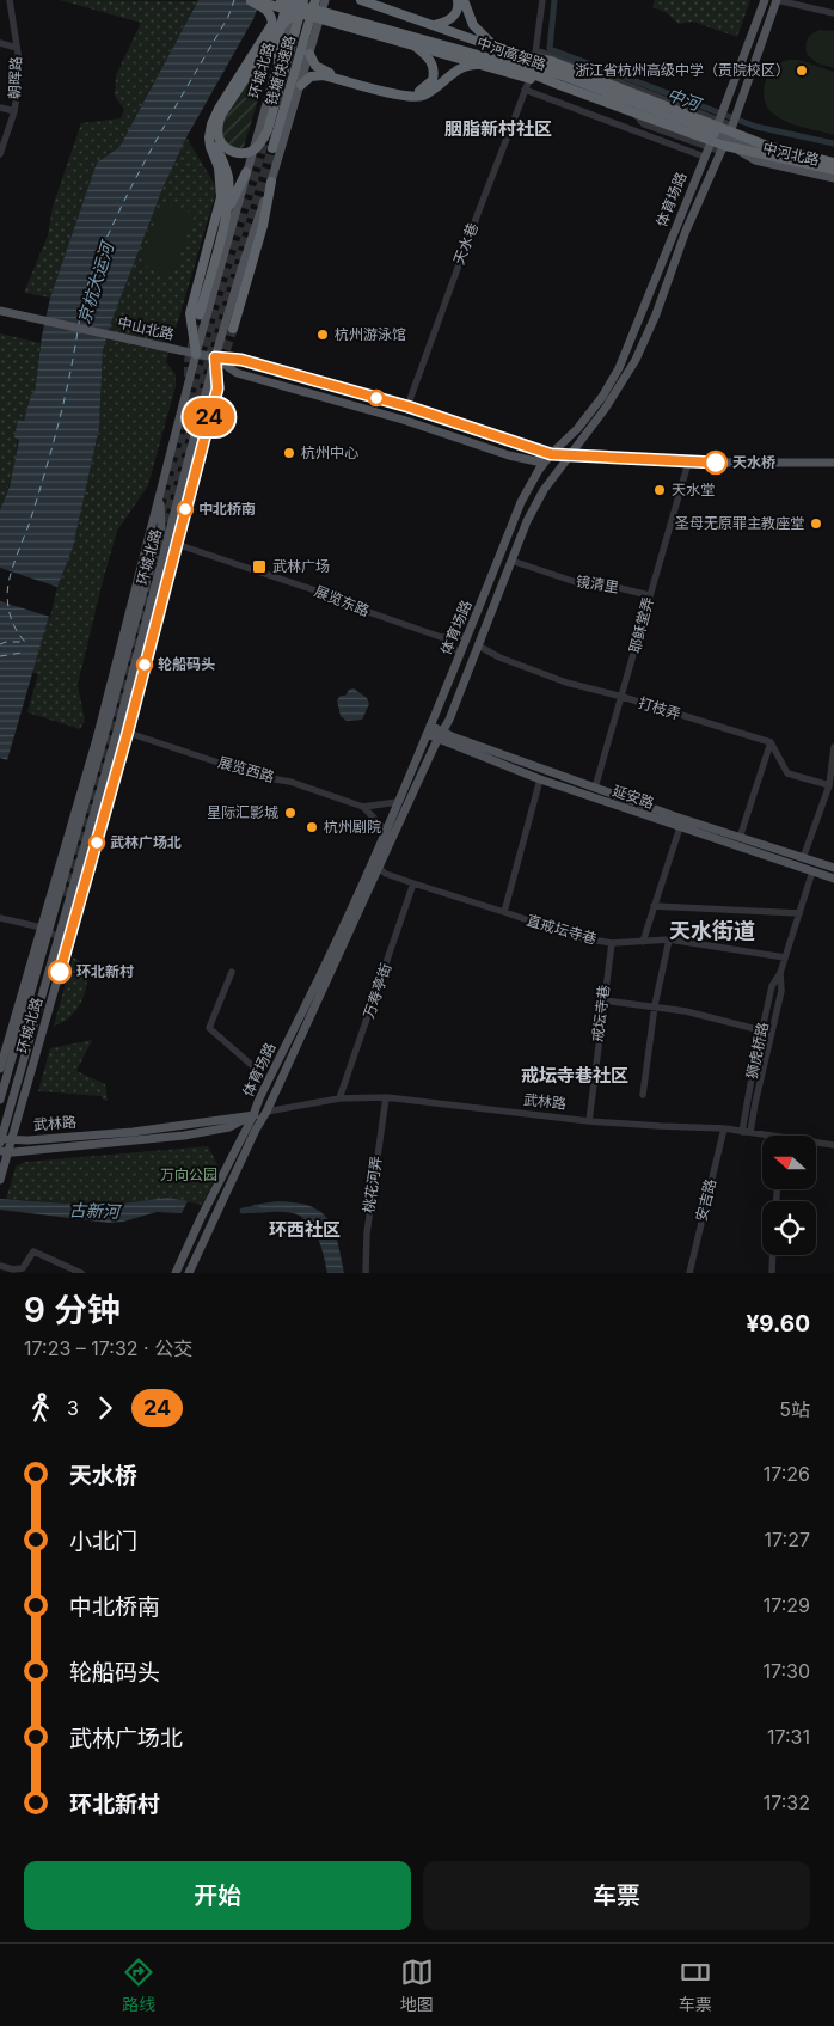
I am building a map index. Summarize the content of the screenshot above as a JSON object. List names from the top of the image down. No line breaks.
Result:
{"streets":{"highway":["中河高架路","钱塘快速路"],"main road":["环城北路","中河北路","体育场路","中山北路","延安路","武林路"],"street":["朝晖路","天水巷","镜清里","展览东路","耶稣堂弄","打枝弄","展览西路","直戒坛寺巷","万寿亭街","戒坛寺巷","狮虎桥路","桃花河弄","安吉路"]},"crossings":[["中河高架路","中河北路"],["中河高架路","体育场路"],["环城北路","中山北路"],["环城北路","展览东路"],["环城北路","展览西路"],["环城北路","武林路"],["中河北路","体育场路"],["体育场路","中山北路"],["体育场路","镜清里"],["体育场路","展览东路"],["体育场路","打枝弄"],["体育场路","展览西路"],["体育场路","延安路"],["体育场路","直戒坛寺巷"],["体育场路","武林路"],["天水巷","中山北路"],["中山北路","耶稣堂弄"],["镜清里","耶稣堂弄"],["耶稣堂弄","打枝弄"],["耶稣堂弄","延安路"],["延安路","狮虎桥路"],["直戒坛寺巷","万寿亭街"],["直戒坛寺巷","戒坛寺巷"],["直戒坛寺巷","狮虎桥路"],["万寿亭街","武林路"],["戒坛寺巷","武林路"],["狮虎桥路","武林路"],["武林路","桃花河弄"],["武林路","安吉路"]],"districts":["胭脂新村社区","天水街道","戒坛寺巷社区","环西社区"],"water":["中河","京杭大运河","古新河"],"parks":["万向公园"],"places":{"other":["浙江省杭州高级中学（贡院校区）","杭州游泳馆","杭州中心","天水桥","天水堂","中北桥南","圣母无原罪主教座堂","轮船码头","星际汇影城","杭州剧院","武林广场北","环北新村"],"transit":["武林广场"]},"lines":["bus line 24"],"north":"left","page":{"on_map":"24","heading":["9 分钟","17:23 – 17:32 · 公交","¥9.60"],"legs":["3","24","5站"],"list":[{"name":"天水桥","value":"17:26"},{"name":"小北门","value":"17:27"},{"name":"中北桥南","value":"17:29"},{"name":"轮船码头","value":"17:30"},{"name":"武林广场北","value":"17:31"},{"name":"环北新村","value":"17:32"}],"buttons":["开始","车票"],"tabs":["路线","地图","车票"]}}
